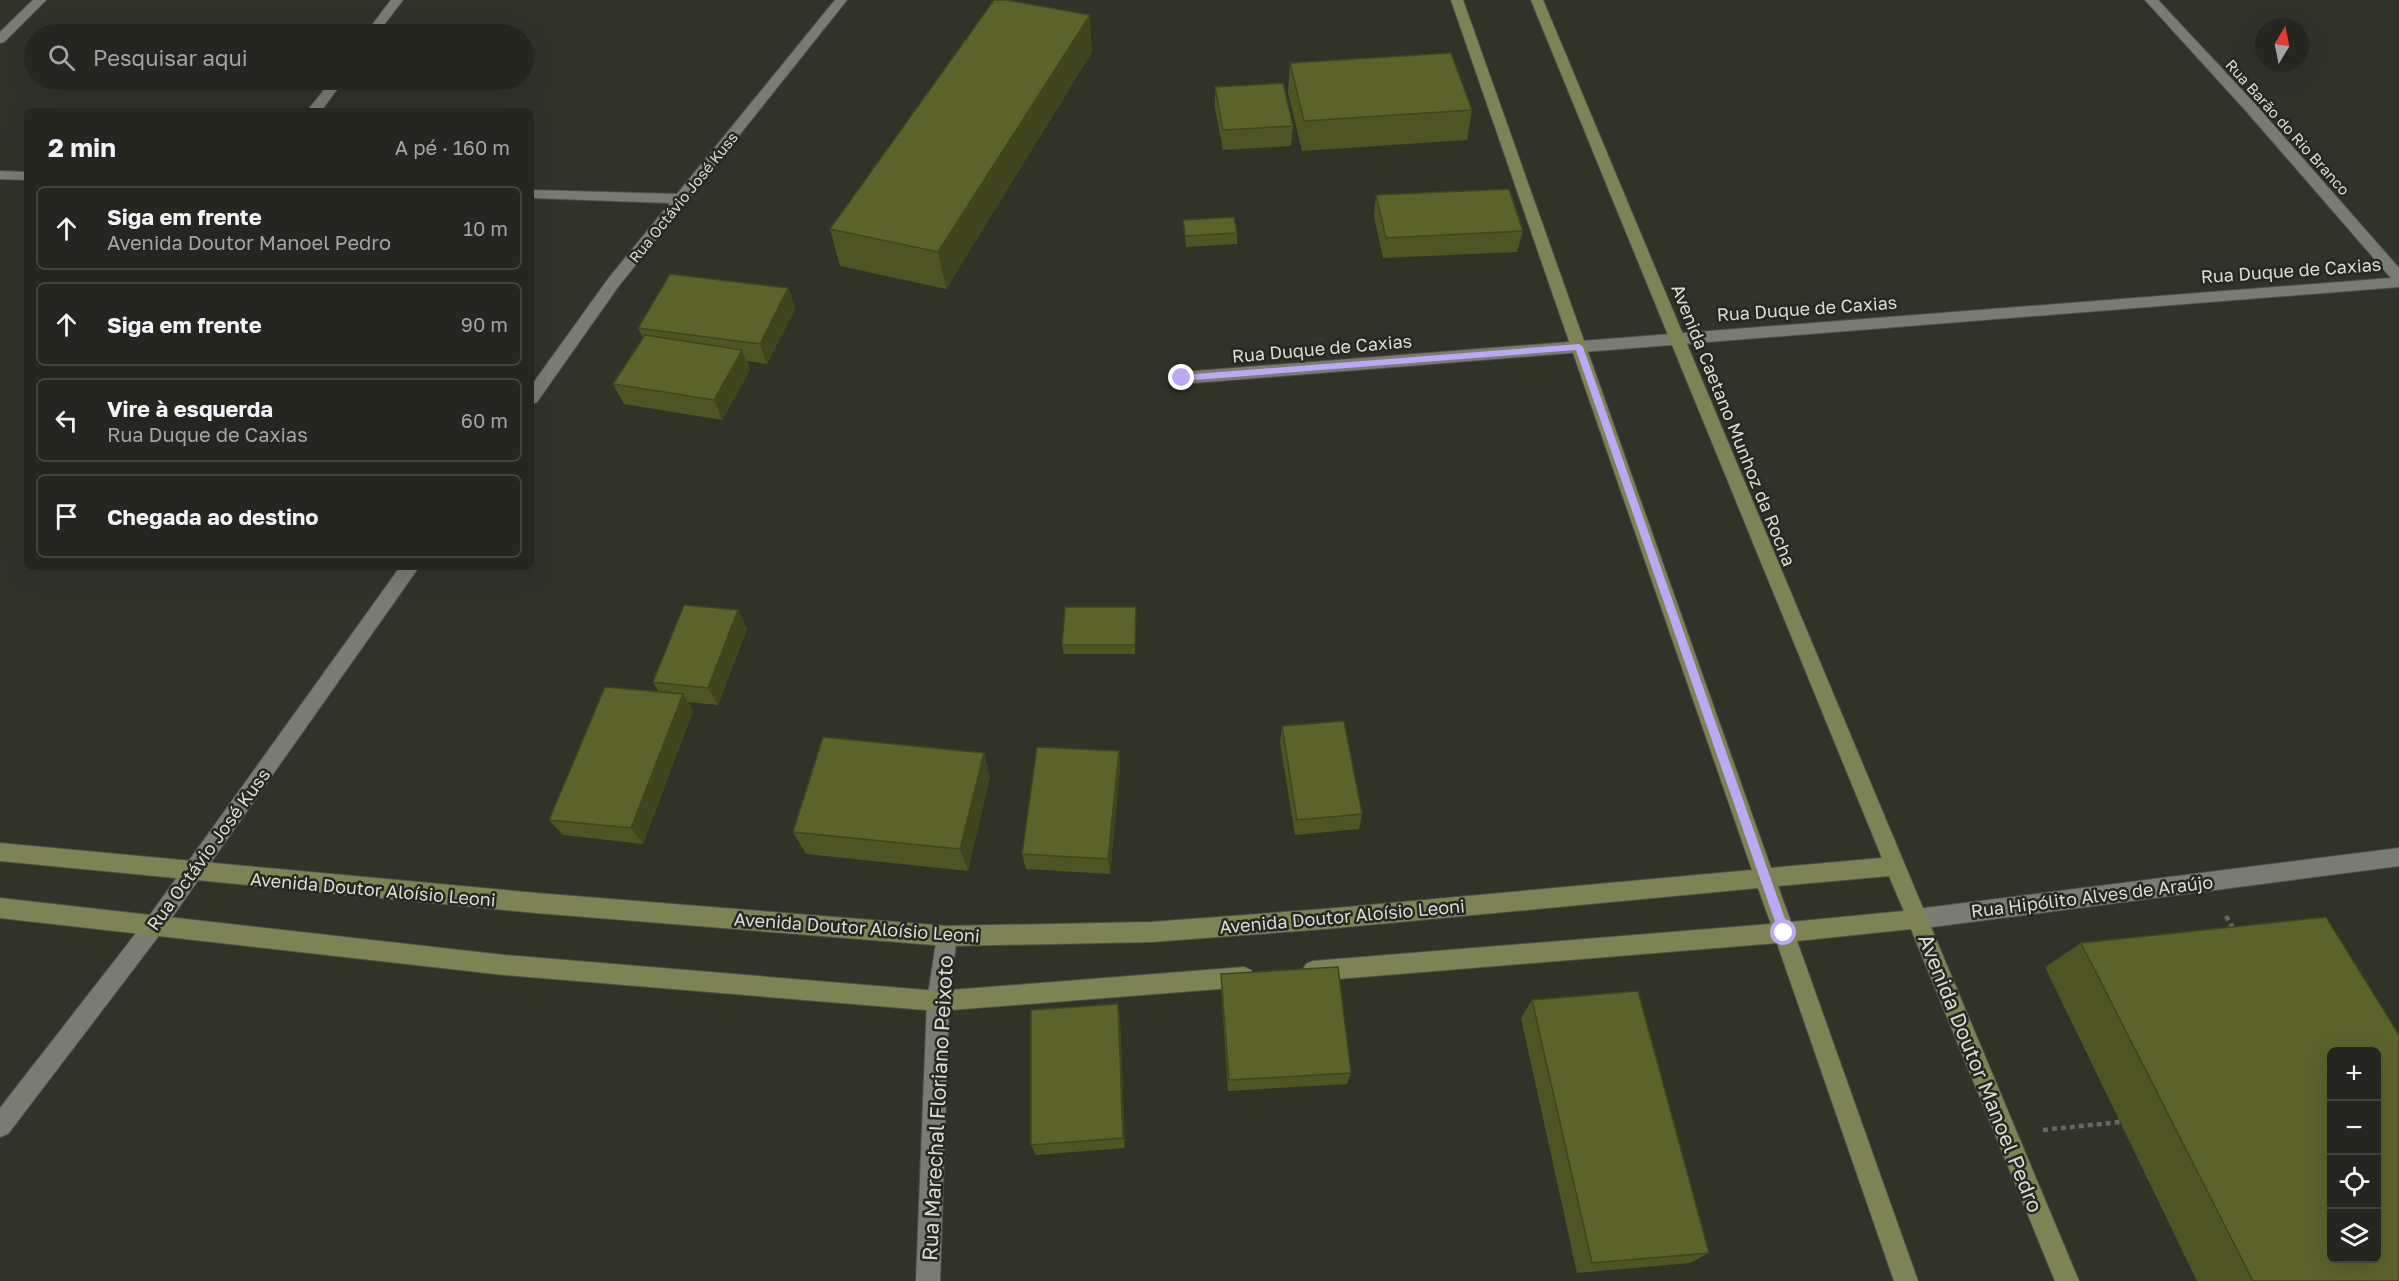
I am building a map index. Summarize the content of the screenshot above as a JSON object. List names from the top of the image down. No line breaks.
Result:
{"streets":{"main road":["Avenida Caetano Munhoz da Rocha","Avenida Doutor Aloísio Leoni","Rua Hipólito Alves de Araújo","Avenida Doutor Manoel Pedro"],"street":["Rua Barão do Rio Branco","Rua Octávio José Kuss","Rua Duque de Caxias","Rua Marechal Floriano Peixoto"]},"crossings":[["Rua Octávio José Kuss","Avenida Doutor Aloísio Leoni"],["Rua Duque de Caxias","Avenida Caetano Munhoz da Rocha"],["Avenida Caetano Munhoz da Rocha","Avenida Doutor Aloísio Leoni"],["Avenida Caetano Munhoz da Rocha","Avenida Doutor Manoel Pedro"],["Avenida Doutor Aloísio Leoni","Avenida Doutor Manoel Pedro"],["Avenida Doutor Aloísio Leoni","Rua Marechal Floriano Peixoto"],["Rua Hipólito Alves de Araújo","Avenida Doutor Manoel Pedro"]],"north":"top","page":{"search":"Pesquisar aqui","heading":["2 min","A pé · 160 m"],"list":[["Siga em frente","Avenida Doutor Manoel Pedro","10 m"],["Siga em frente","90 m"],["Vire à esquerda","Rua Duque de Caxias","60 m"],"Chegada ao destino"],"map_buttons":["+","−"]}}
